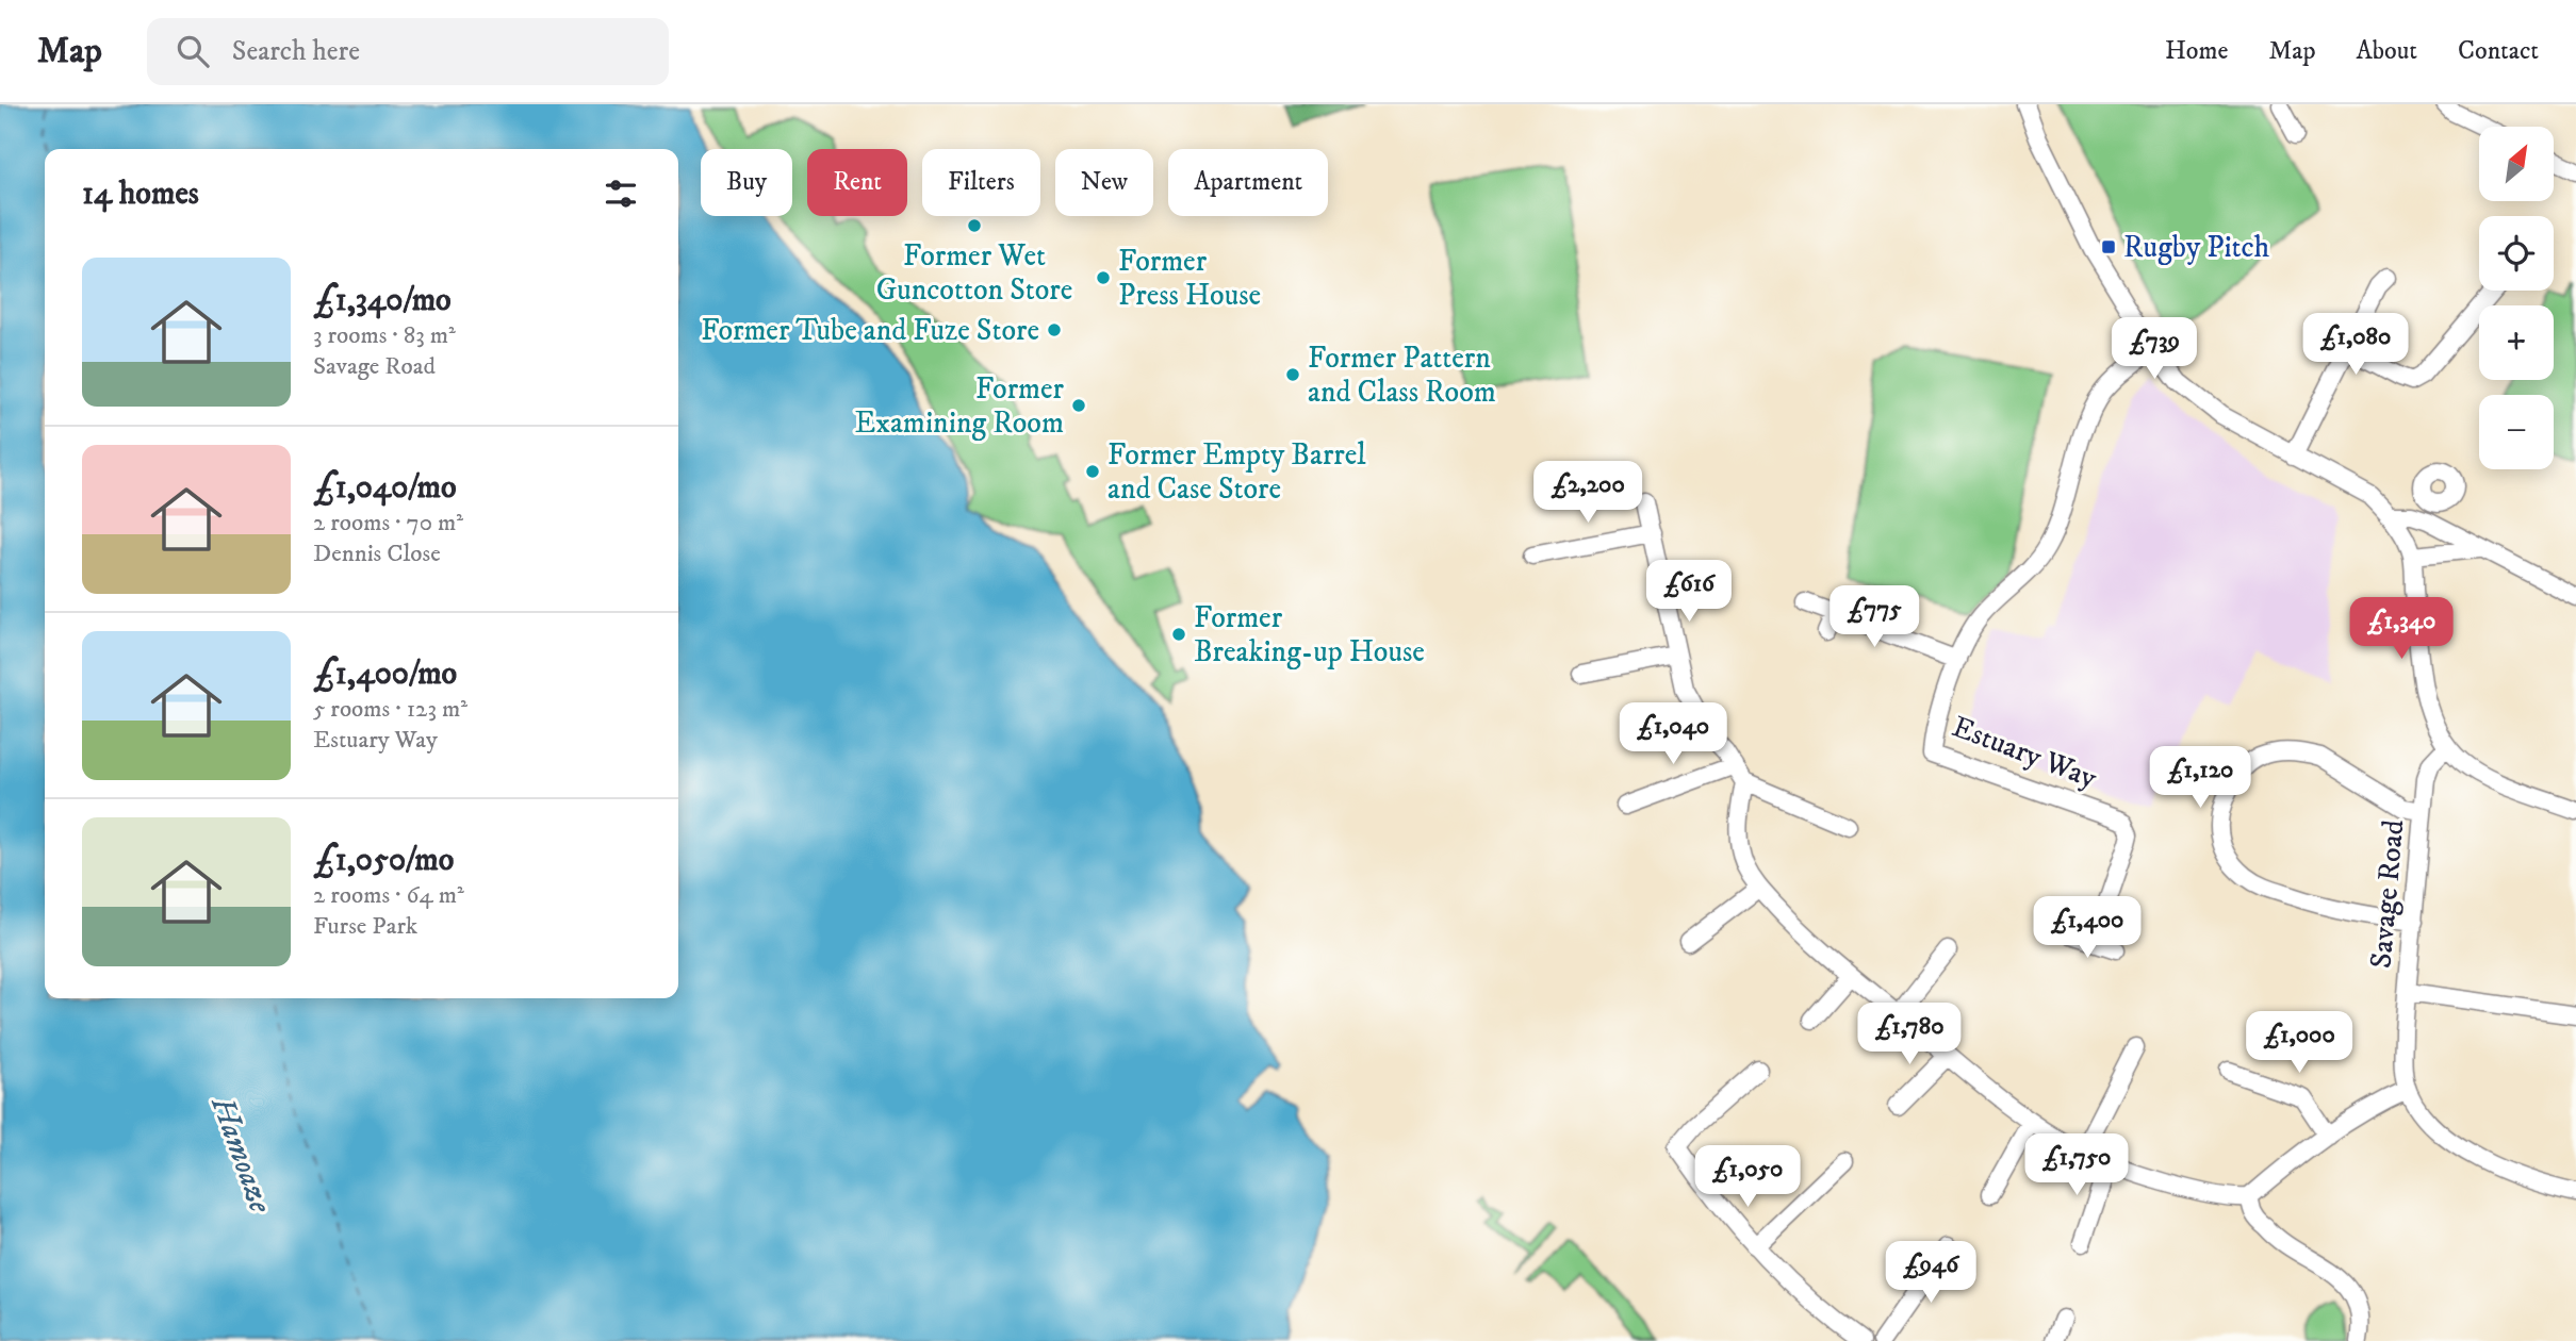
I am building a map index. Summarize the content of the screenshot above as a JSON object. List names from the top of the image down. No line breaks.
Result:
{"streets":{"street":["Estuary Way","Savage Road"]},"water":["Hamoaze"],"places":{"other":["Former Wet Guncotton Store","Former Press House","Former Tube and Fuze Store","Former Pattern and Class Room","Former Examining Room","Former Empty Barrel and Case Store","Former Breaking-up House"],"transit":["Rugby Pitch"]},"north":"top right","page":{"header":"Map","search":"Search here","nav":["Home","Map","About","Contact"],"map_buttons":["+","−"],"chip":["Buy","Rent","Filters","New","Apartment"],"heading":"14 homes","list":[{"name":"£1,340/mo","note":"3 rooms · 83 m² · Savage Road"},{"name":"£1,040/mo","note":"2 rooms · 70 m² · Dennis Close"},{"name":"£1,400/mo","note":"5 rooms · 123 m² · Estuary Way"},{"name":"£1,050/mo","note":"2 rooms · 64 m² · Furse Park"}],"price":["£1,080","£739","£2,200","£616","£775","£1,340","£1,040","£1,120","£1,400","£1,780","£1,000","£1,750","£1,050","£946"]}}
